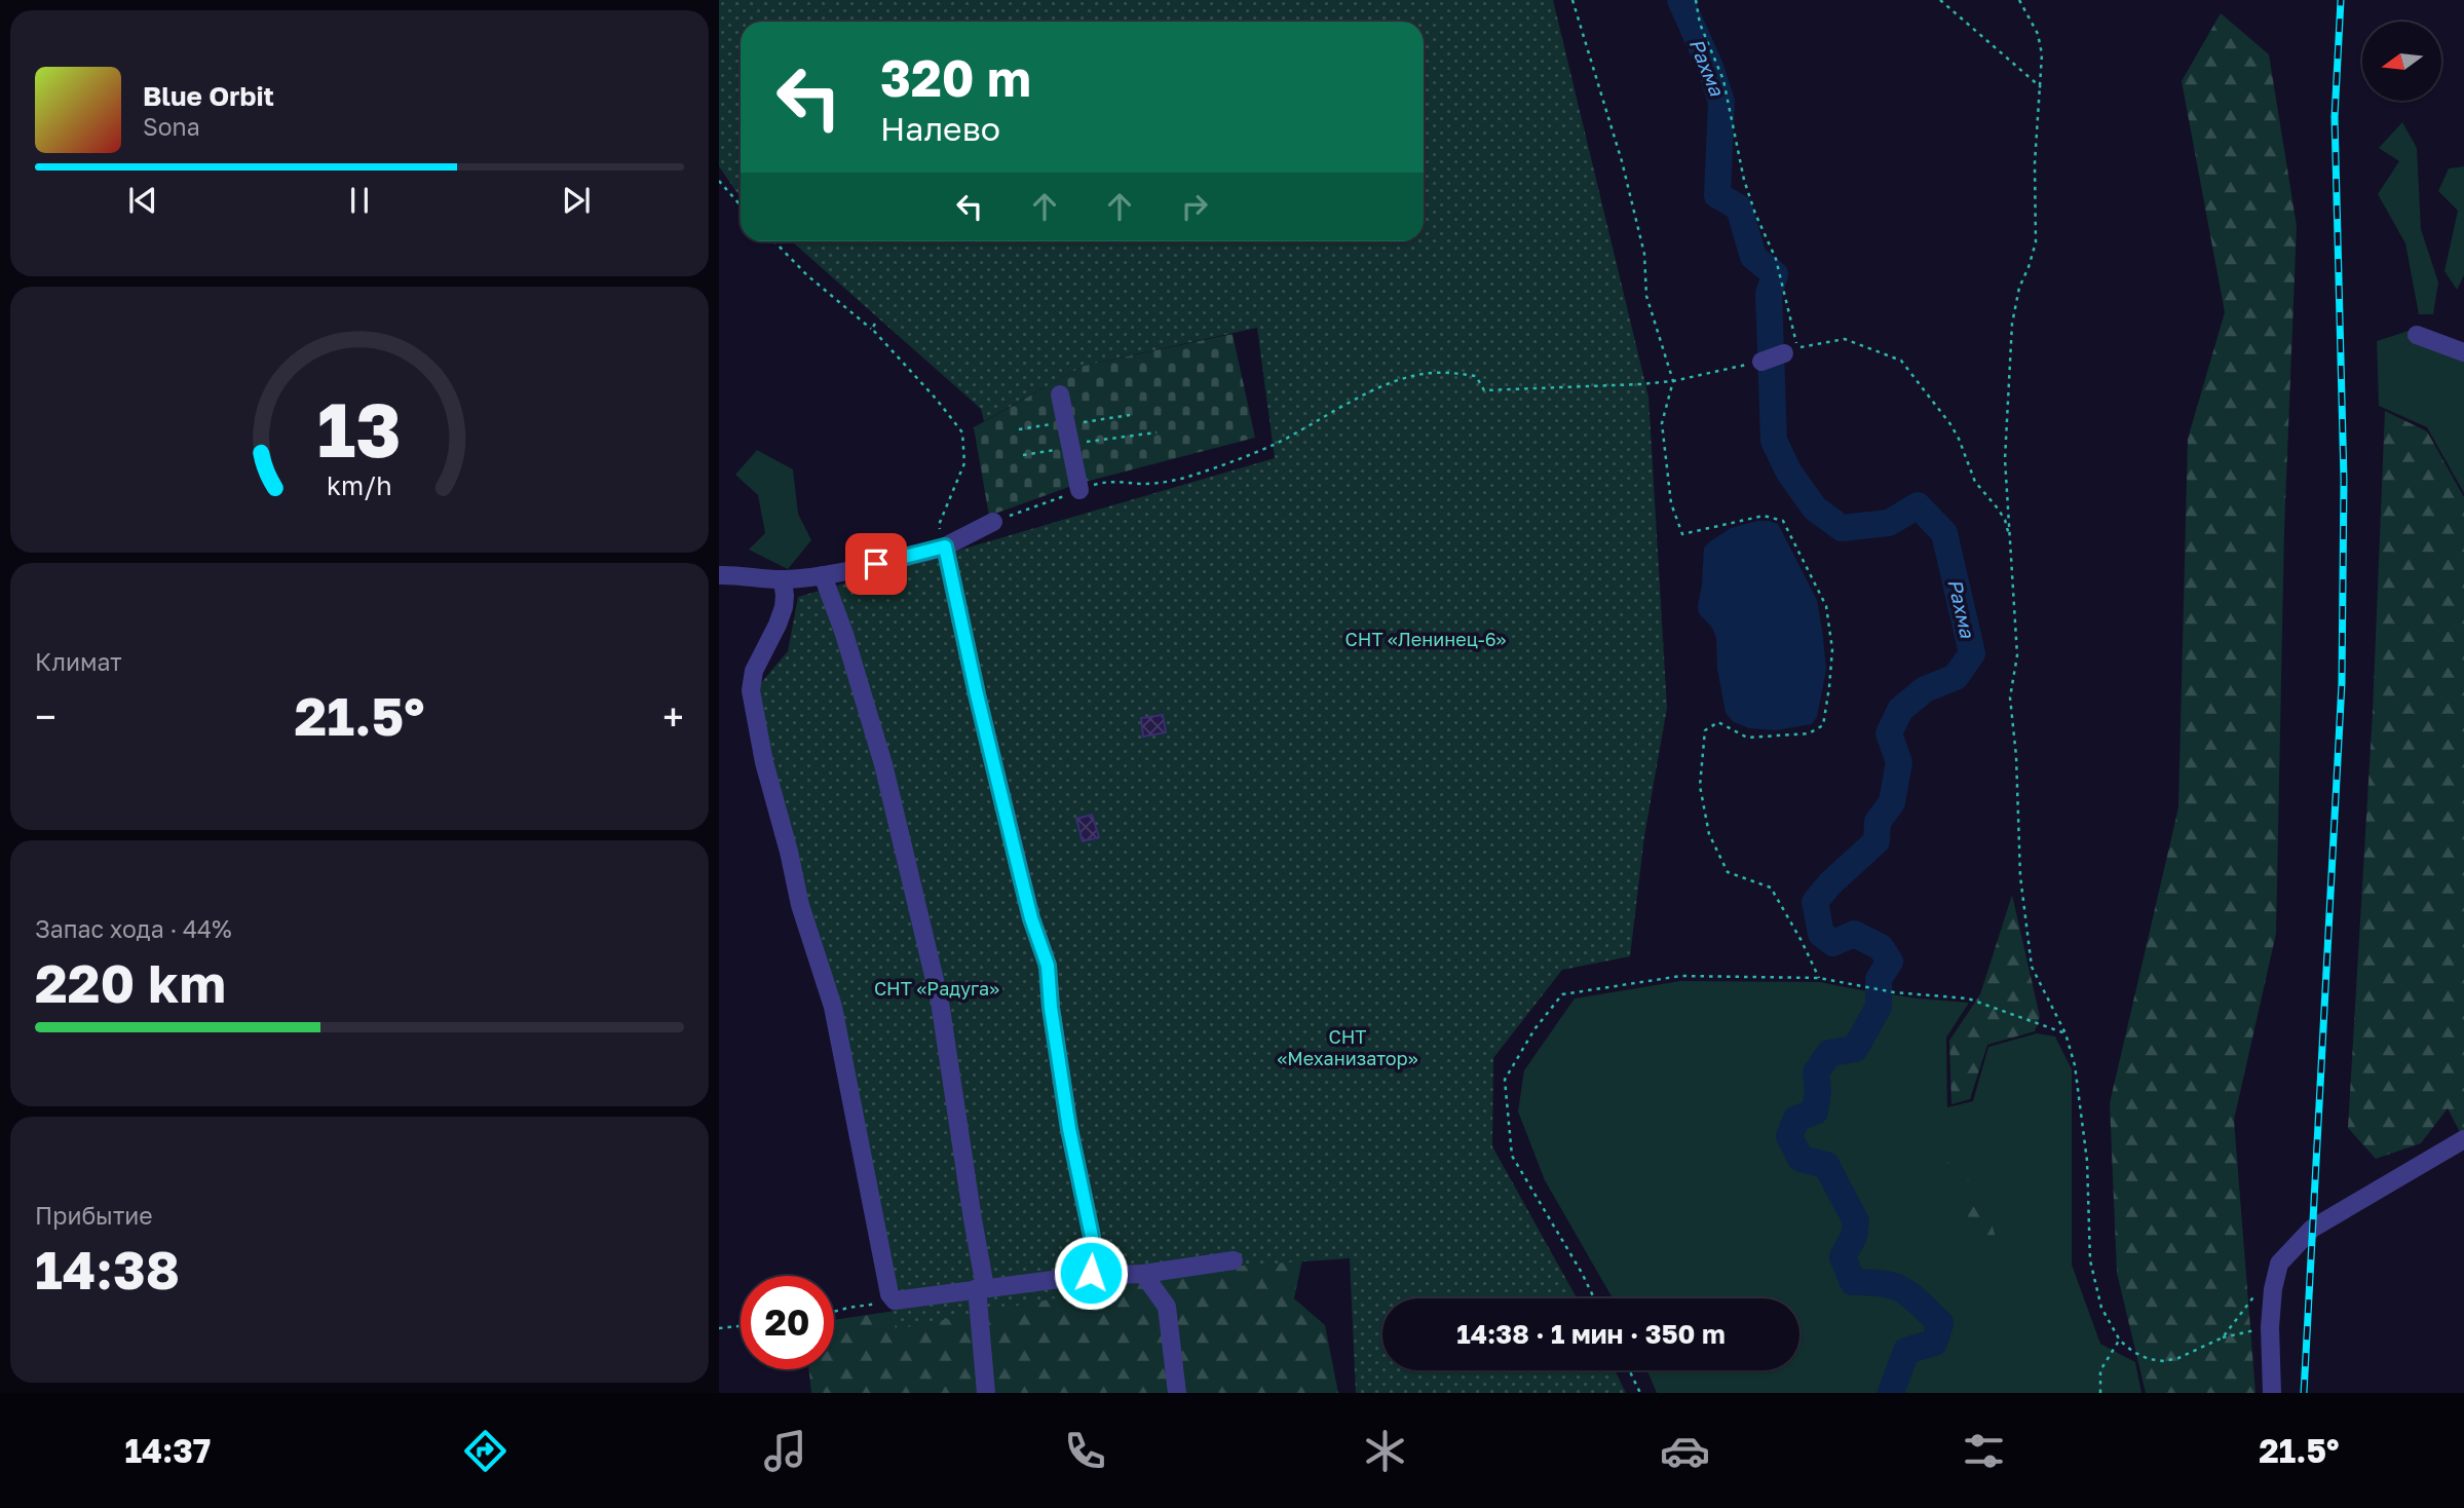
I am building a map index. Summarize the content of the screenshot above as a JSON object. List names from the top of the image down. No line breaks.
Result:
{"water":["Рахма"],"parks":["СНТ «Ленинец-6»","СНТ «Радуга»","СНТ «Механизатор»"],"north":"left","page":{"turn":["320 m","Налево"],"song":["Blue Orbit","Sona"],"tile":["Климат",["Запас хода · 44%","220 km"],["Прибытие","14:38"]],"heat":["−","21.5°","+"],"limit":"20","trip":"14:38 · 1 мин · 350 m","tabs":["14:37","21.5°"],"gauge":["13","km/h"]}}
